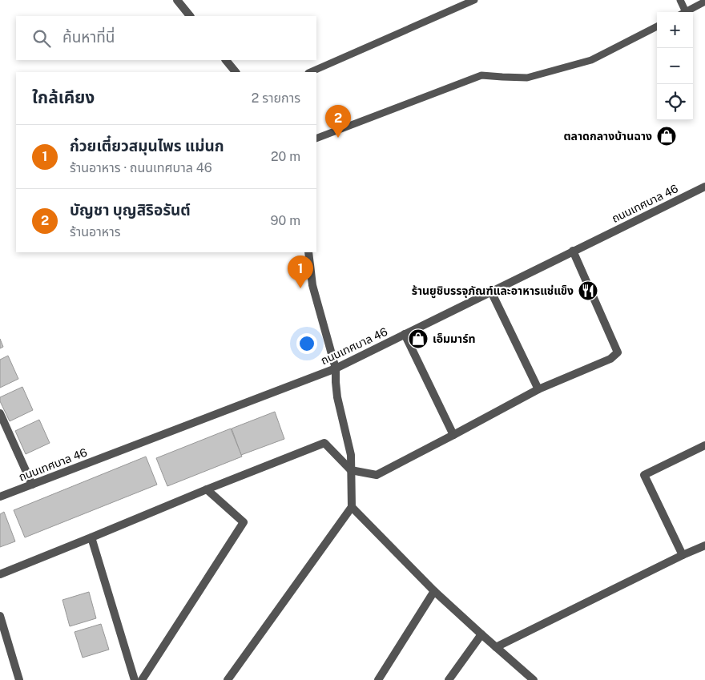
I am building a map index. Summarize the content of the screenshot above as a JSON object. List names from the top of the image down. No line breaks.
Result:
{"streets":{"street":["ถนนเทศบาล 46"]},"places":{"shop":["ตลาดกลางบ้านฉาง","เอ็มมาร์ท"],"restaurant":["ร้านยูชิบรรจุภัณฑ์และอาหารแช่แข็ง"]},"page":{"map_buttons":["+","−"],"search":"ค้นหาที่นี่","heading":["ใกล้เคียง","2 รายการ"],"pins":["2","1"],"list":[{"mark":"1","name":"ก๋วยเตี๋ยวสมุนไพร แม่นก","note":"ร้านอาหาร · ถนนเทศบาล 46","value":"20 m"},{"mark":"2","name":"บัญชา บุญสิริอรันต์","note":"ร้านอาหาร","value":"90 m"}]}}
